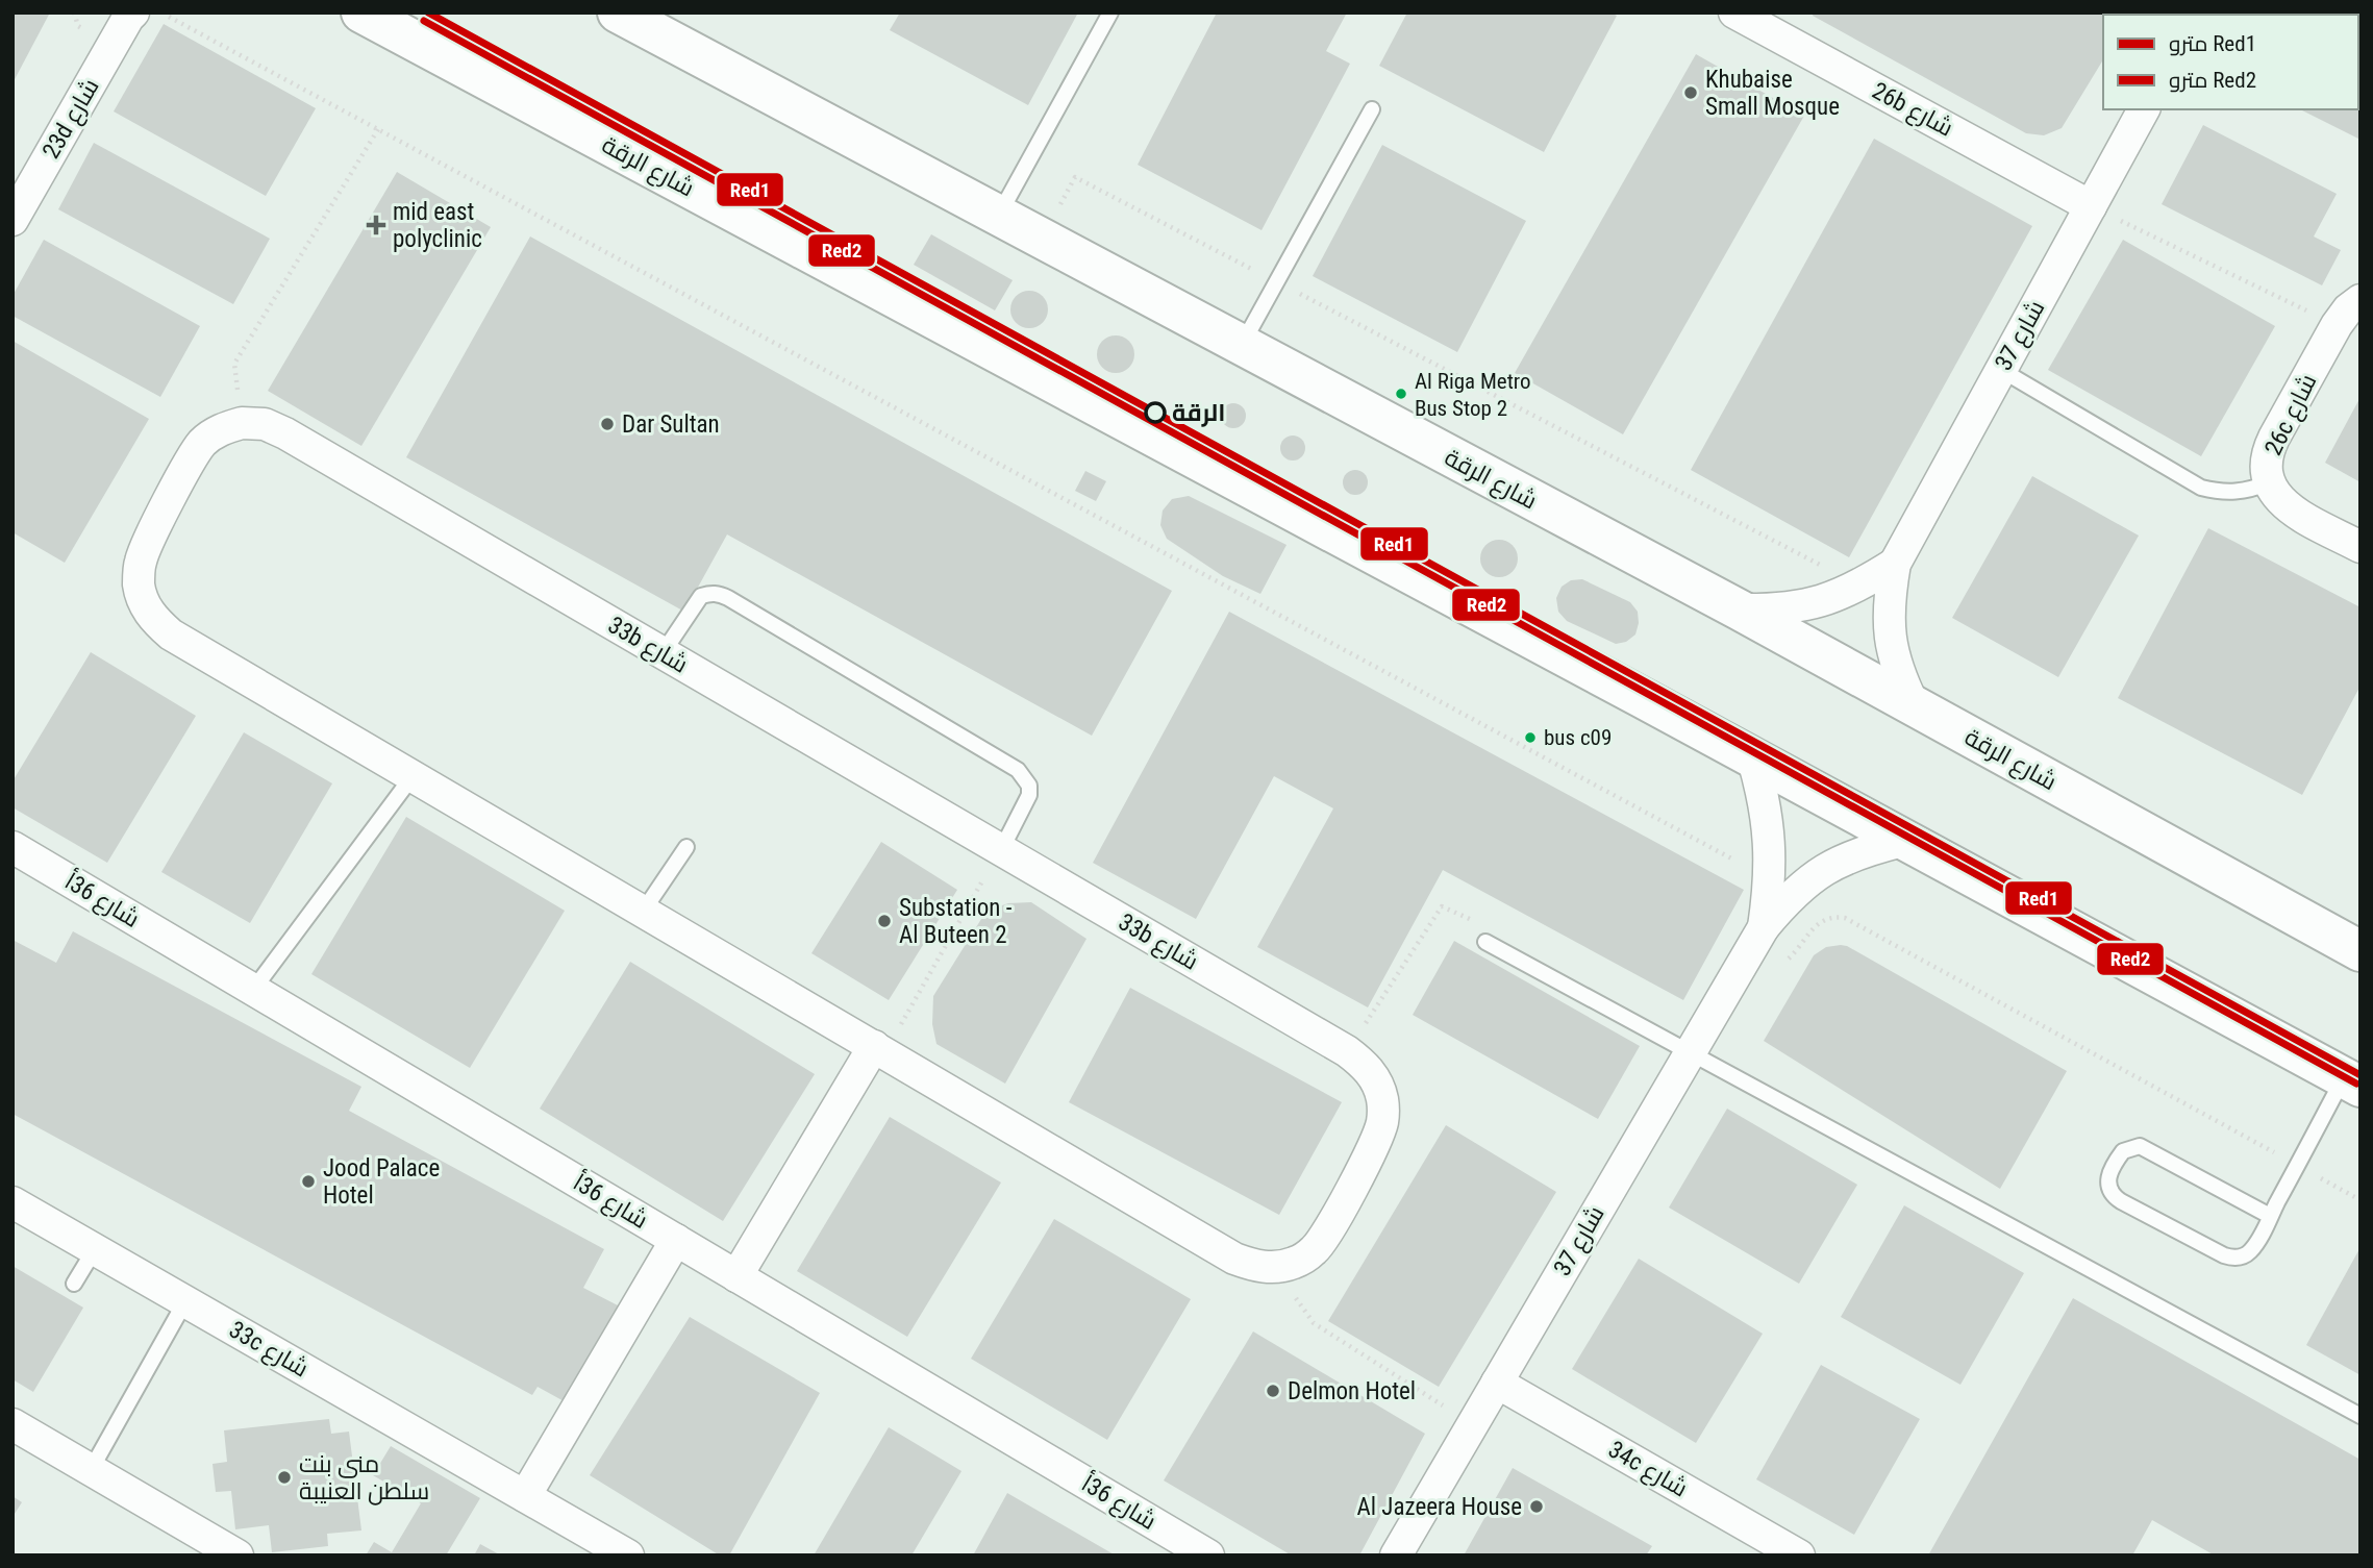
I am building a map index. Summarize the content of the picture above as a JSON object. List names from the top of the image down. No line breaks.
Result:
{"streets":{"street":["26b شارع","23d شارع","شارع الرقة","شارع 37","26c شارع","33b شارع","شارع 36أ","33c شارع","34c شارع"]},"crossings":[["26b شارع","شارع 37"],["شارع الرقة","شارع 37"],["شارع 37","34c شارع"]],"places":{"other":["Khubaise Small Mosque","Al Riga Metro Bus Stop 2","الرقة","Dar Sultan","bus c09","Substation - Al Buteen 2","Jood Palace Hotel","Delmon Hotel","منى بنت سلطن العنيبة","Al Jazeera House"],"health":["mid east polyclinic"]},"lines":["metro line Red1","metro line Red2"],"legend":["مترو Red1","مترو Red2"]}
